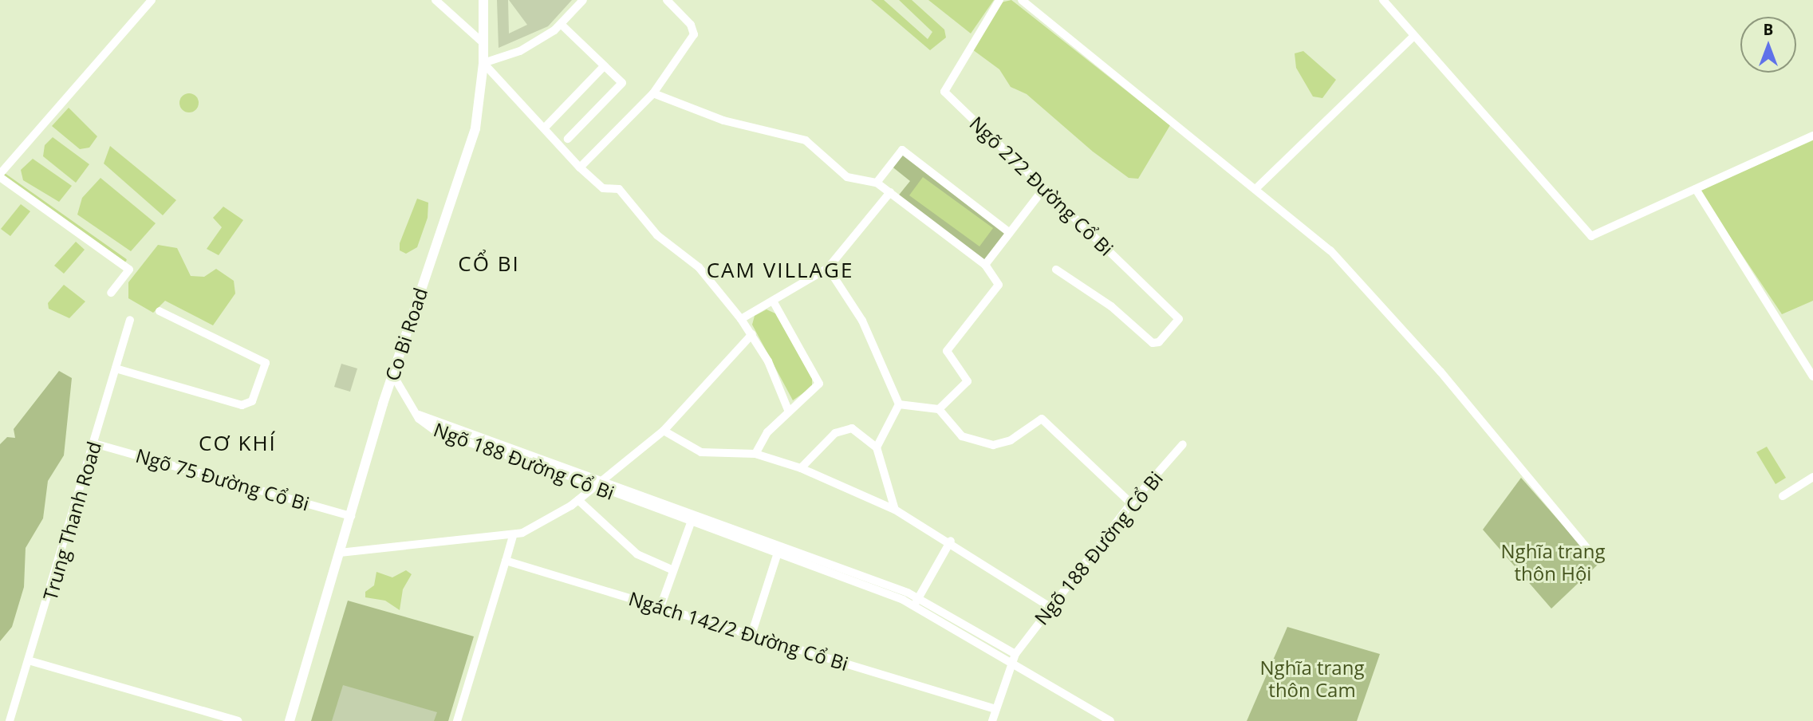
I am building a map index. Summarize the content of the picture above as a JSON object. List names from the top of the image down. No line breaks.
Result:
{"streets":{"main road":["Co Bi Road"],"street":["Ngõ 272 Đường Cổ Bi","Ngõ 188 Đường Cổ Bi","Ngõ 75 Đường Cổ Bi","Trung Thanh Road","Ngách 142/2 Đường Cổ Bi"]},"crossings":[["Co Bi Road","Ngõ 188 Đường Cổ Bi"],["Co Bi Road","Ngõ 75 Đường Cổ Bi"],["Ngõ 75 Đường Cổ Bi","Trung Thanh Road"]],"districts":["CỔ BI","CAM VILLAGE","CƠ KHÍ"],"parks":["Nghĩa trang thôn Hội","Nghĩa trang thôn Cam"],"north":"top"}
